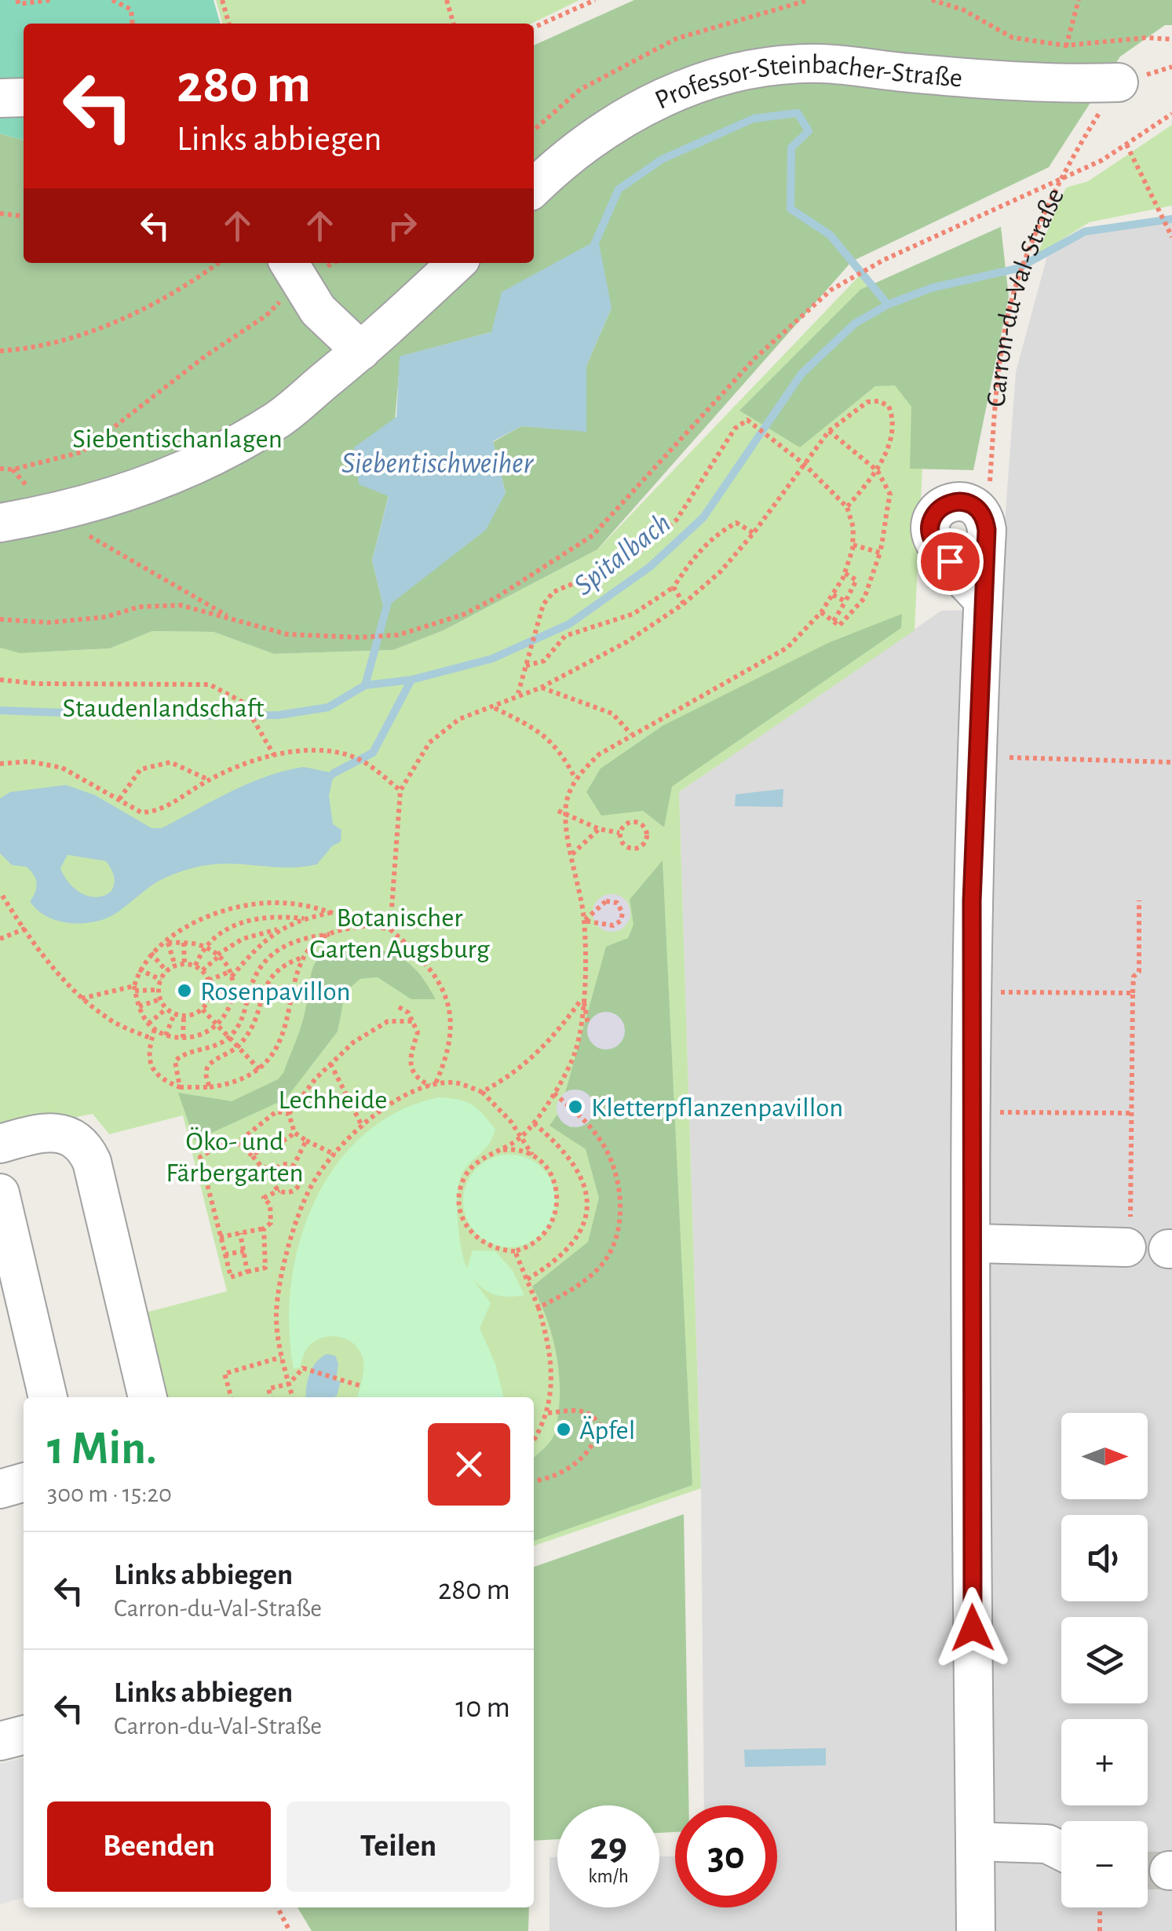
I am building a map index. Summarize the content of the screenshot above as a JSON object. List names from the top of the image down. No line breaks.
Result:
{"streets":{"street":["Professor-Steinbacher-Straße"],"path":["Carron-du-Val-Straße"]},"crossings":[["Professor-Steinbacher-Straße","Carron-du-Val-Straße"]],"water":["Siebentischweiher","Spitalbach"],"parks":["Siebentischanlagen","Staudenlandschaft","Botanischer Garten Augsburg","Lechheide","Öko- und Färbergarten"],"places":["Rosenpavillon","Kletterpflanzenpavillon","Äpfel"],"north":"right","page":{"turn":["280 m","Links abbiegen"],"heading":["1 Min.","300 m · 15:20"],"map_buttons":["+","−"],"list":[{"name":"Links abbiegen","note":"Carron-du-Val-Straße","value":"280 m"},{"name":"Links abbiegen","note":"Carron-du-Val-Straße","value":"10 m"}],"buttons":["Beenden","Teilen"],"speed":"29 km/h","limit":"30"}}
